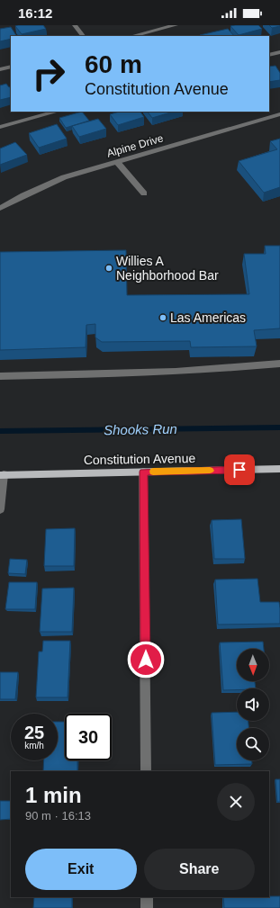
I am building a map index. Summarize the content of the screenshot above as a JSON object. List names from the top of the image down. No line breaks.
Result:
{"streets":{"main road":["Constitution Avenue"],"street":["Alpine Drive"]},"water":["Shooks Run"],"places":["Willies A Neighborhood Bar","Las Americas"],"north":"bottom","page":{"status":"16:12","turn":["60 m","Constitution Avenue"],"speed":"25 km/h","limit":"30","heading":["1 min","90 m · 16:13"],"buttons":["Exit","Share"]}}
